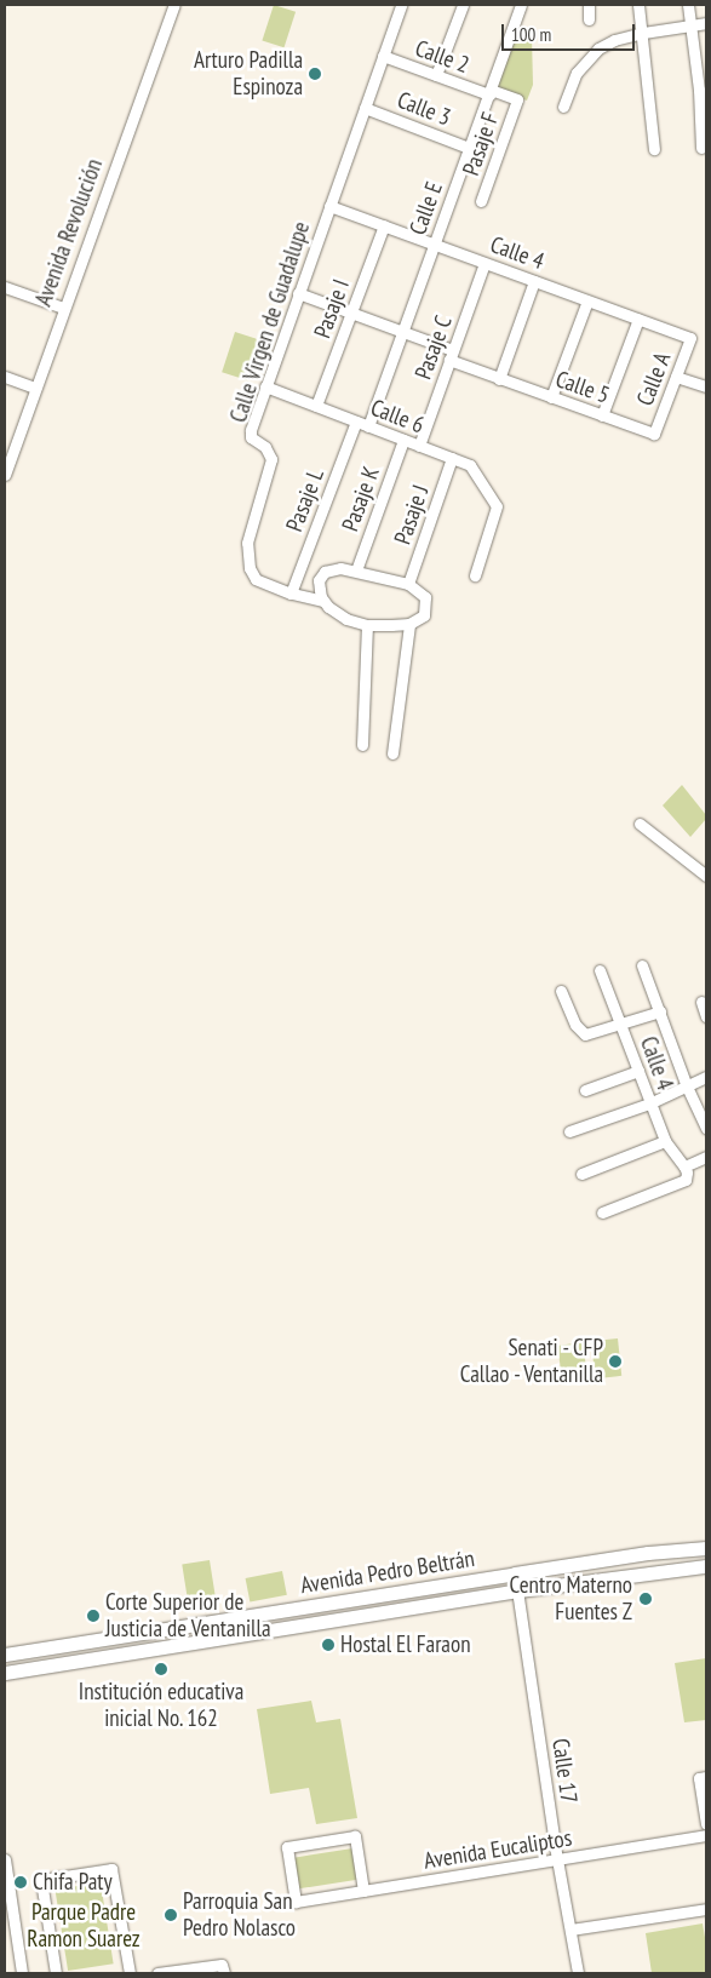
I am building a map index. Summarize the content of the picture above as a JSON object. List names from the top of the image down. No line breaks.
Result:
{"streets":{"main road":["Avenida Pedro Beltrán"],"street":["Calle 2","Calle 3","Pasaje F","Calle E","Avenida Revolución","Calle 4","Pasaje I","Calle Virgen de Guadalupe","Pasaje C","Calle A","Calle 5","Calle 6","Pasaje K","Pasaje L","Pasaje J","Calle 17","Avenida Eucaliptos"]},"crossings":[["Calle 2","Pasaje F"],["Calle 2","Calle E"],["Calle 2","Calle Virgen de Guadalupe"],["Calle 3","Calle E"],["Calle 3","Calle Virgen de Guadalupe"],["Calle E","Calle 4"],["Calle E","Calle 5"],["Calle E","Calle 6"],["Calle 4","Pasaje I"],["Calle 4","Calle Virgen de Guadalupe"],["Calle 4","Pasaje C"],["Calle 4","Calle A"],["Pasaje I","Calle 5"],["Pasaje I","Calle 6"],["Calle Virgen de Guadalupe","Calle 5"],["Calle Virgen de Guadalupe","Calle 6"],["Calle Virgen de Guadalupe","Pasaje L"],["Pasaje C","Calle 5"],["Pasaje C","Calle 6"],["Calle A","Calle 5"],["Calle 6","Pasaje K"],["Calle 6","Pasaje L"],["Calle 6","Pasaje J"],["Avenida Pedro Beltrán","Calle 17"],["Calle 17","Avenida Eucaliptos"]],"parks":["Parque Padre Ramon Suarez"],"places":["Arturo Padilla Espinoza","Senati - CFP Callao - Ventanilla","Centro Materno Fuentes Z","Corte Superior de Justicia de Ventanilla","Hostal El Faraon","Institución educativa inicial No. 162","Chifa Paty","Parroquia San Pedro Nolasco"],"scale_bar":"100 m"}
